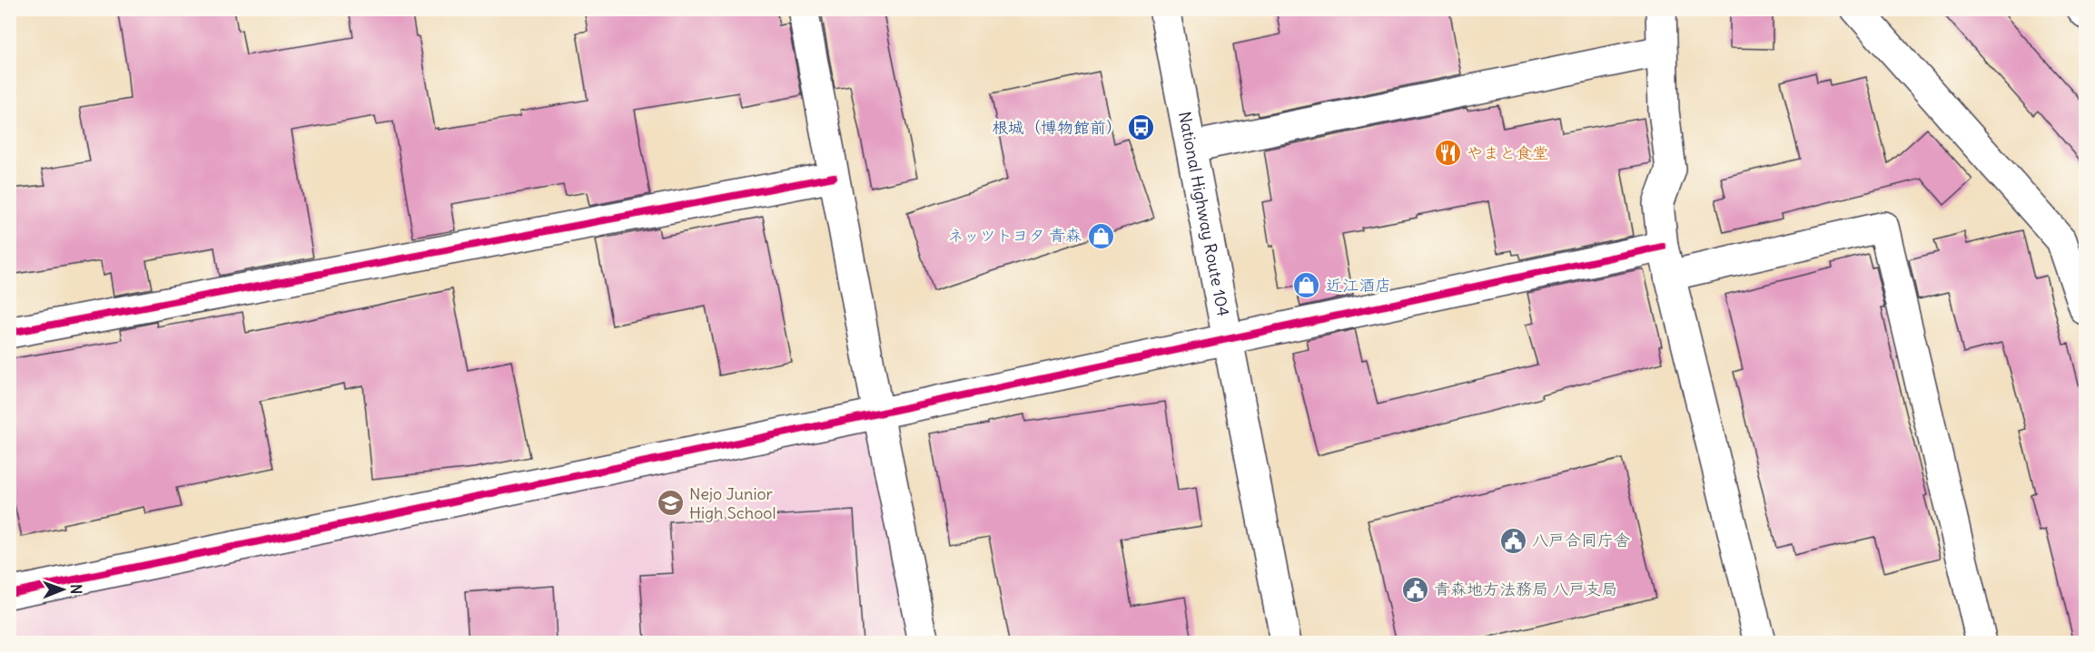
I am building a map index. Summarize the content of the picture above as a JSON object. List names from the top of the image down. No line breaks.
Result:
{"streets":{"main road":["National Highway Route 104"]},"places":{"bus stop":["根城（博物館前）"],"restaurant":["やまと食堂"],"shop":["ネッツトヨタ 青森","近江酒店"],"school or university":["Nejo Junior High School"],"public building":["八戸合同庁舎","青森地方法務局 八戸支局"]},"north":"right"}
